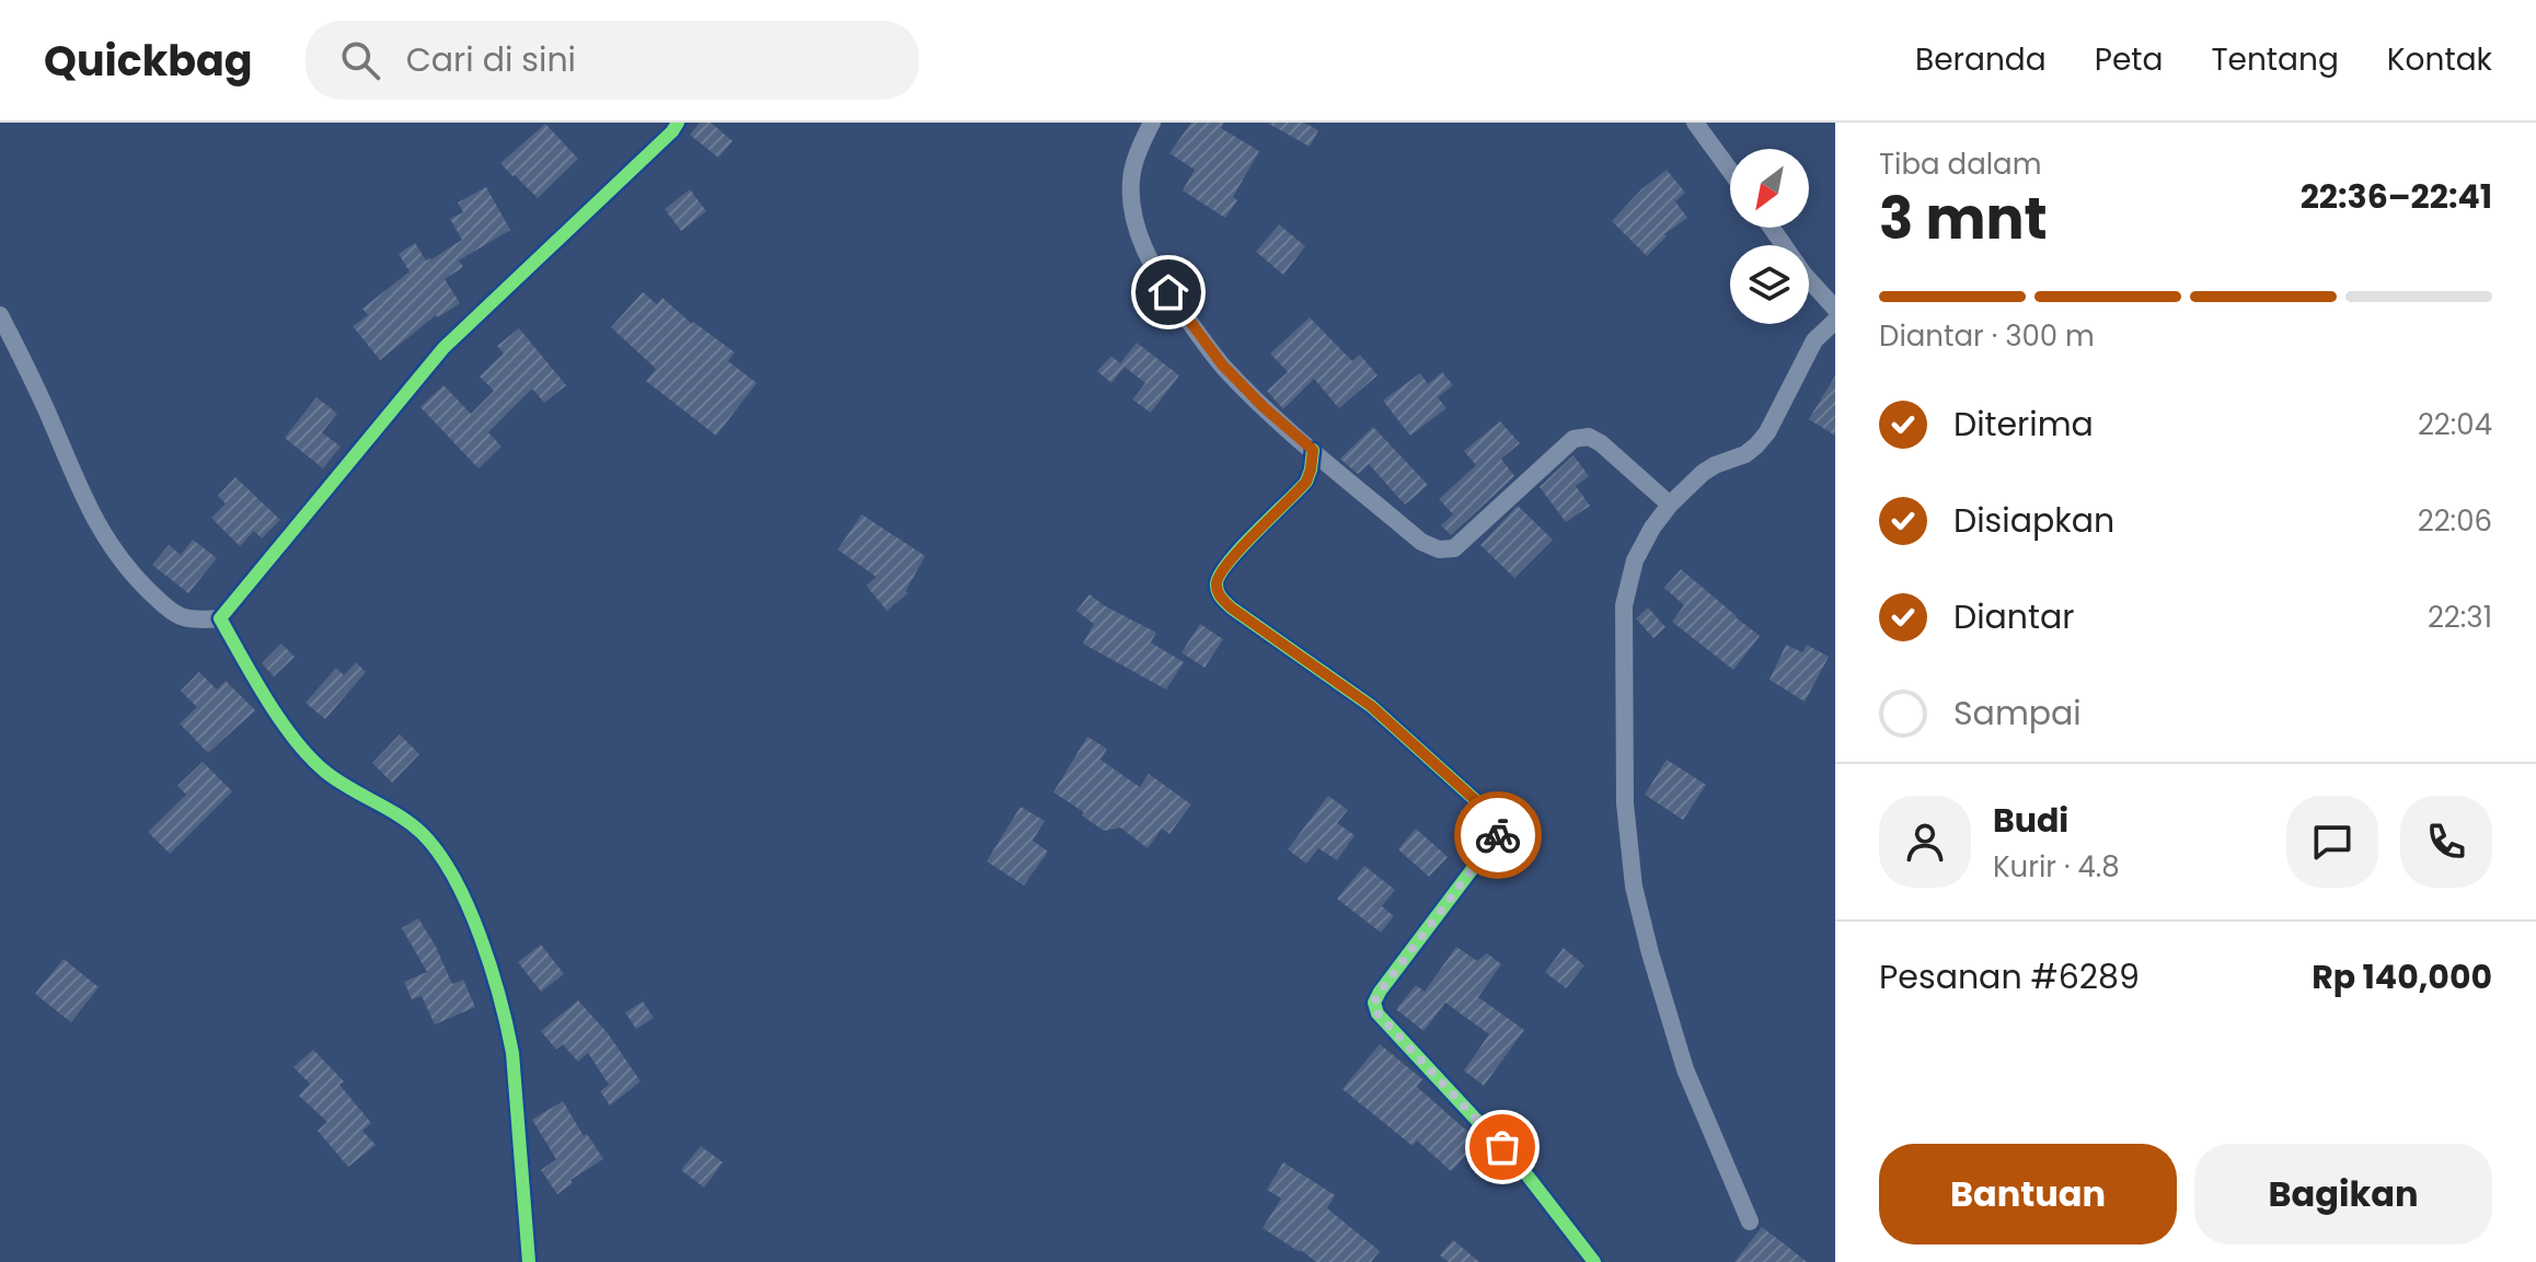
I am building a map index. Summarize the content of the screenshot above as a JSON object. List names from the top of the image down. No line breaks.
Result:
{"north":"bottom left","page":{"header":"Quickbag","search":"Cari di sini","nav":["Beranda","Peta","Tentang","Kontak"],"heading":["3 mnt","Tiba dalam","22:36–22:41"],"panel":["Budi","Kurir · 4.8","Pesanan #6289","Rp 140,000"],"bar":"Diantar · 300 m","list":[["Diterima","22:04"],["Disiapkan","22:06"],["Diantar","22:31"],"Sampai"],"buttons":["Bantuan","Bagikan"]}}
